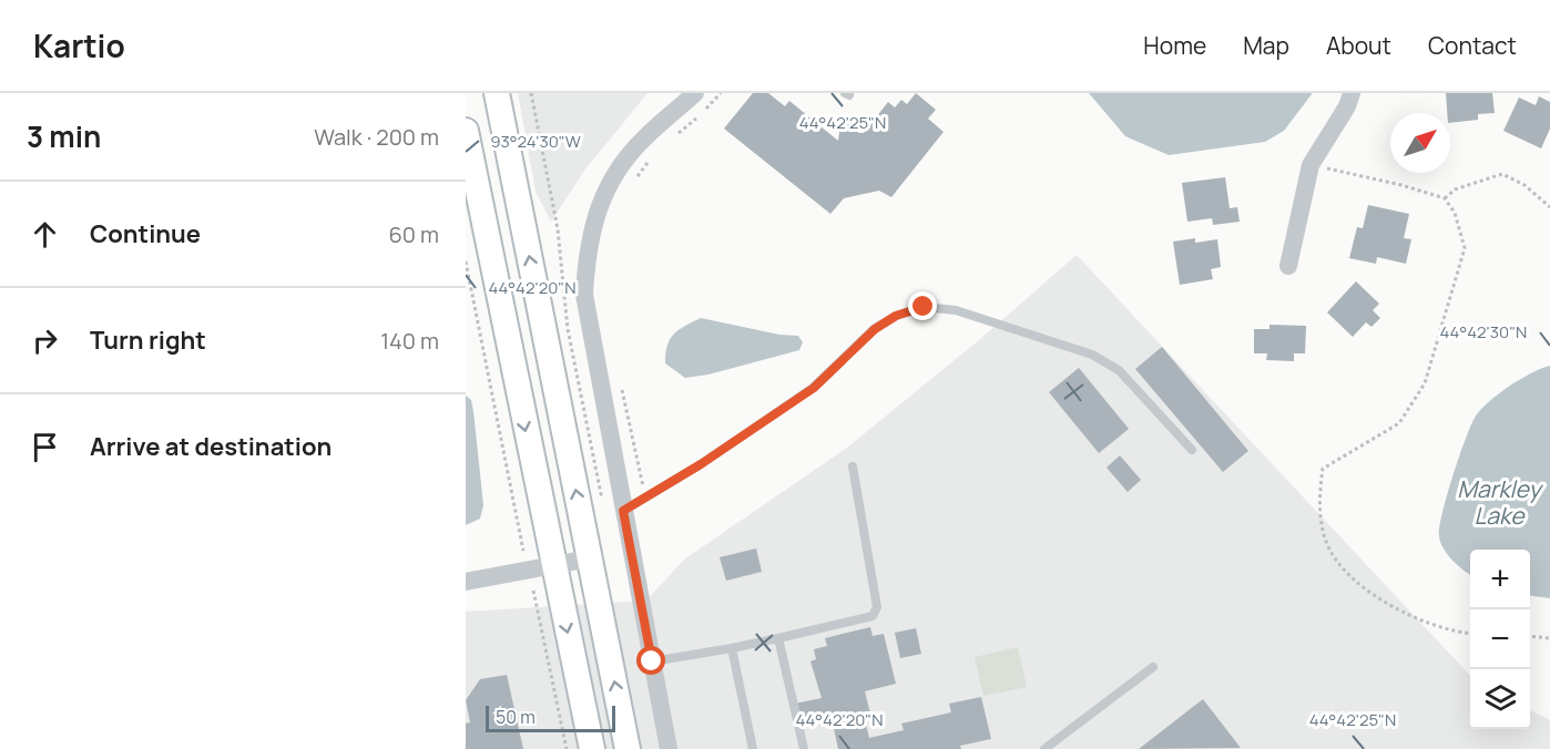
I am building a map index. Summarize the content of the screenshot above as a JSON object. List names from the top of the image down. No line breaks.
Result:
{"water":["Markley Lake"],"scale_bar":"50 m","north":"top right","page":{"header":"Kartio","nav":["Home","Map","About","Contact"],"heading":["3 min","Walk · 200 m"],"list":[["Continue","60 m"],["Turn right","140 m"],"Arrive at destination"],"map_buttons":["+","−"],"scale":"50 m"},"coordinates":["44°42'25\"N","93°24'30\"W","44°42'20\"N","44°42'30\"N"]}
